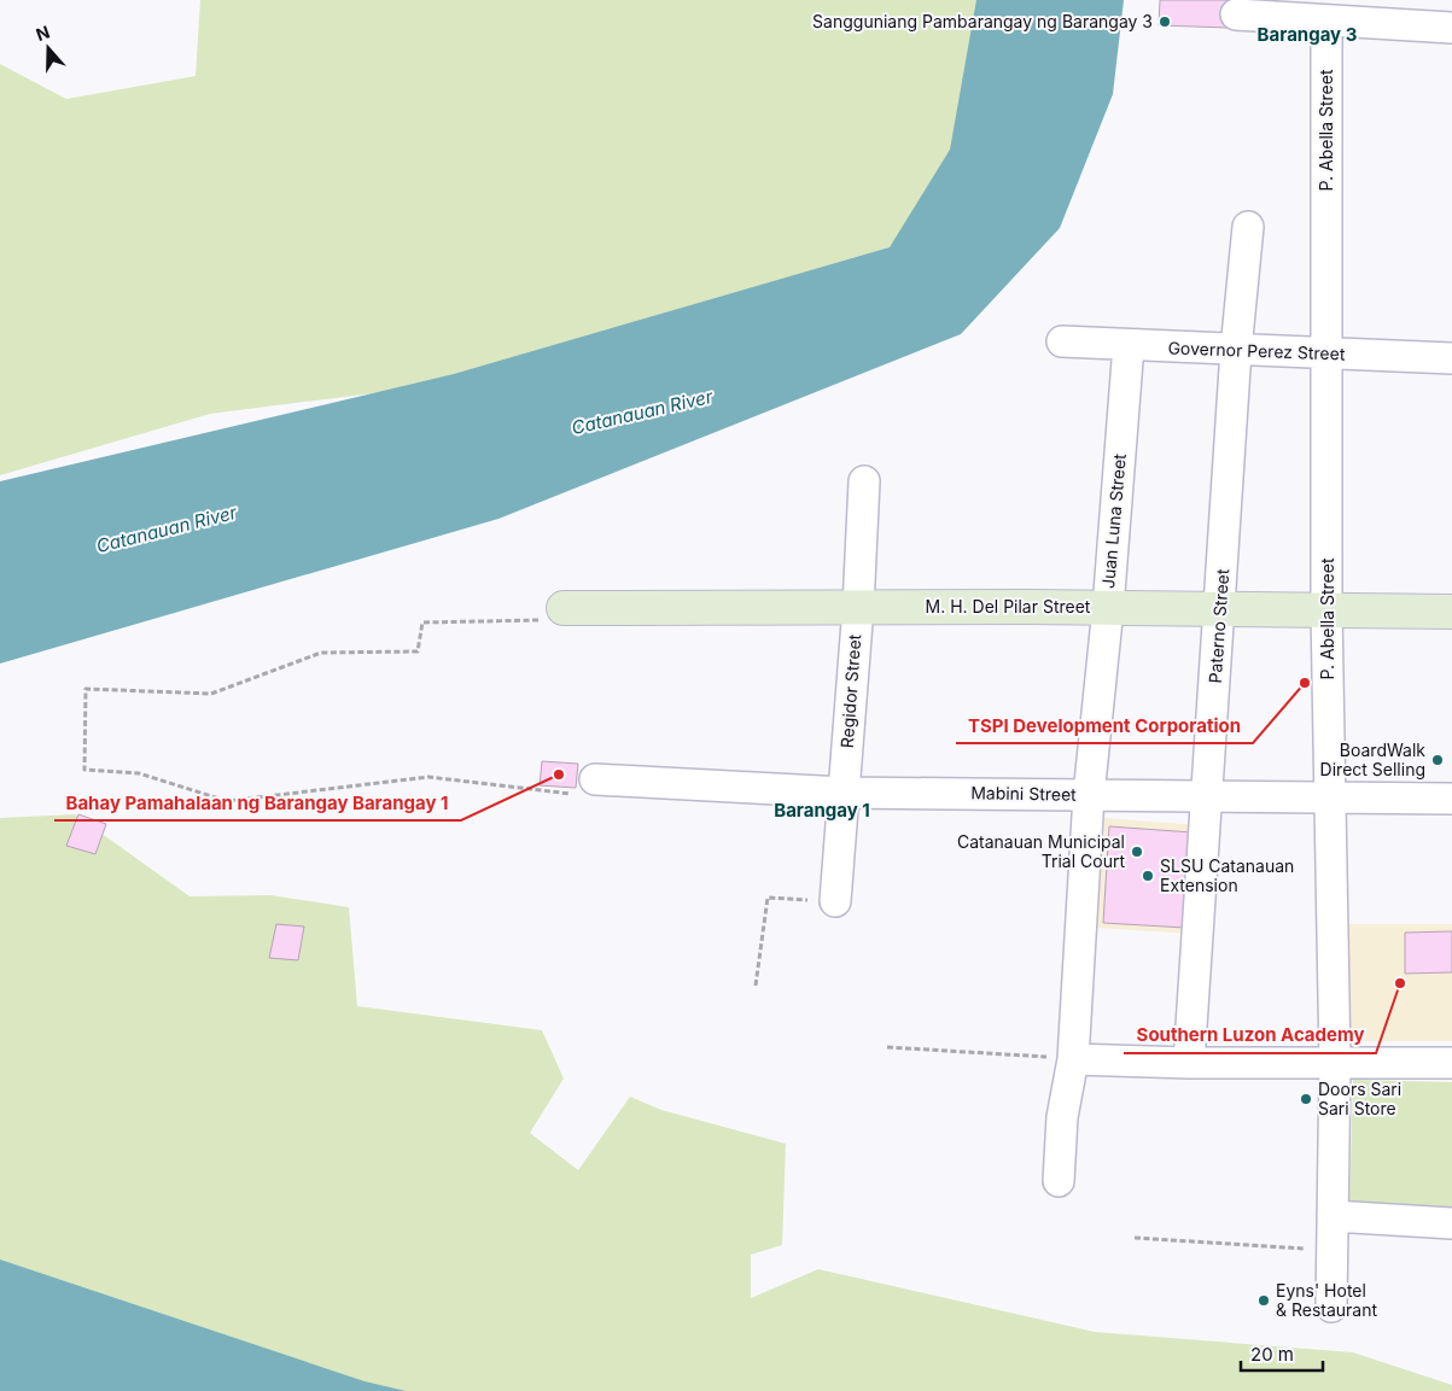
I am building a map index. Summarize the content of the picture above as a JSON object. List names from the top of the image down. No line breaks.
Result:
{"streets":{"street":["P. Abella Street","Governor Perez Street","Juan Luna Street","M. H. Del Pilar Street","Paterno Street","Regidor Street","Mabini Street"]},"crossings":[["P. Abella Street","Governor Perez Street"],["P. Abella Street","M. H. Del Pilar Street"],["P. Abella Street","Mabini Street"],["Governor Perez Street","Juan Luna Street"],["Governor Perez Street","Paterno Street"],["Juan Luna Street","M. H. Del Pilar Street"],["Juan Luna Street","Mabini Street"],["M. H. Del Pilar Street","Paterno Street"],["M. H. Del Pilar Street","Regidor Street"],["Paterno Street","Mabini Street"],["Regidor Street","Mabini Street"]],"districts":["Barangay 3","Barangay 1"],"water":["Catanauan River"],"places":["Sangguniang Pambarangay ng Barangay 3","TSPI Development Corporation","BoardWalk Direct Selling","Bahay Pamahalaan ng Barangay Barangay 1","Catanauan Municipal Trial Court","SLSU Catanauan Extension","Southern Luzon Academy","Doors Sari Sari Store","Eyns' Hotel & Restaurant"],"scale_bar":"20 m","north":"top"}
